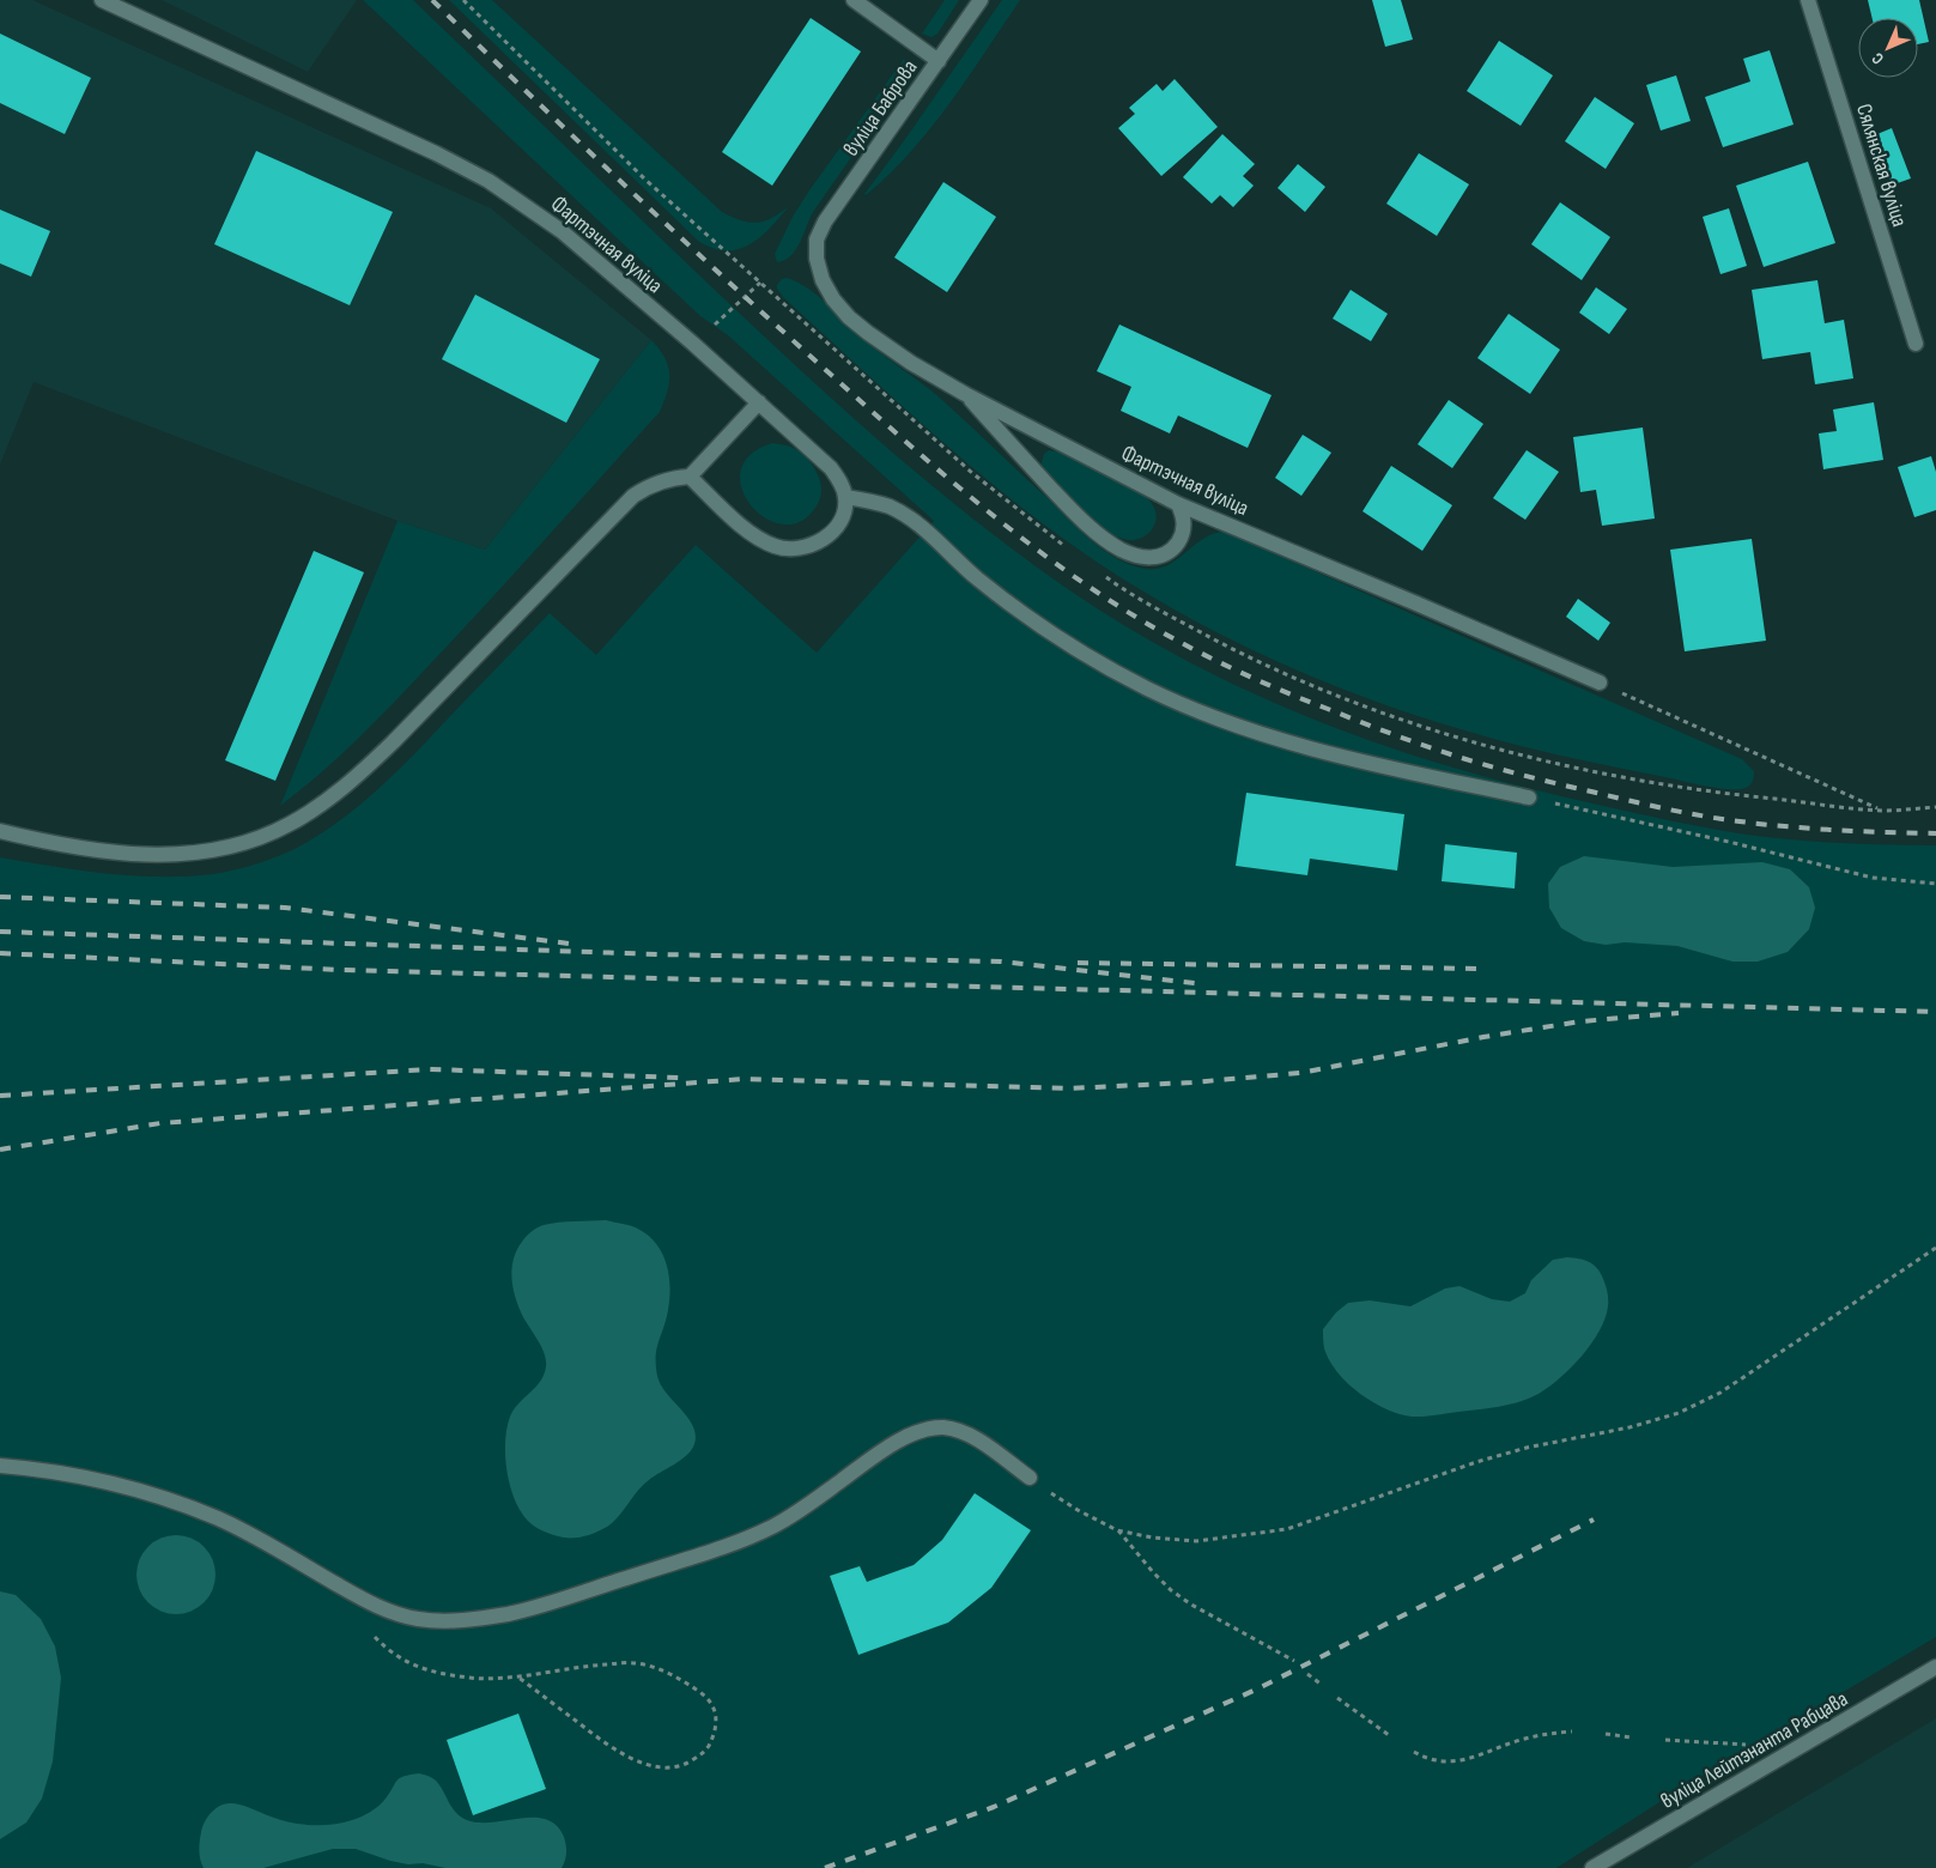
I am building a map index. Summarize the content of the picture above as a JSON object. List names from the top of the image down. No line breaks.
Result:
{"streets":{"street":["вуліца Баброва","Сялянская вуліца","Фартэчная вуліца","вуліца Лейтэнанта Рабцава"]},"crossings":[["вуліца Баброва","Фартэчная вуліца"]],"north":"bottom left"}
